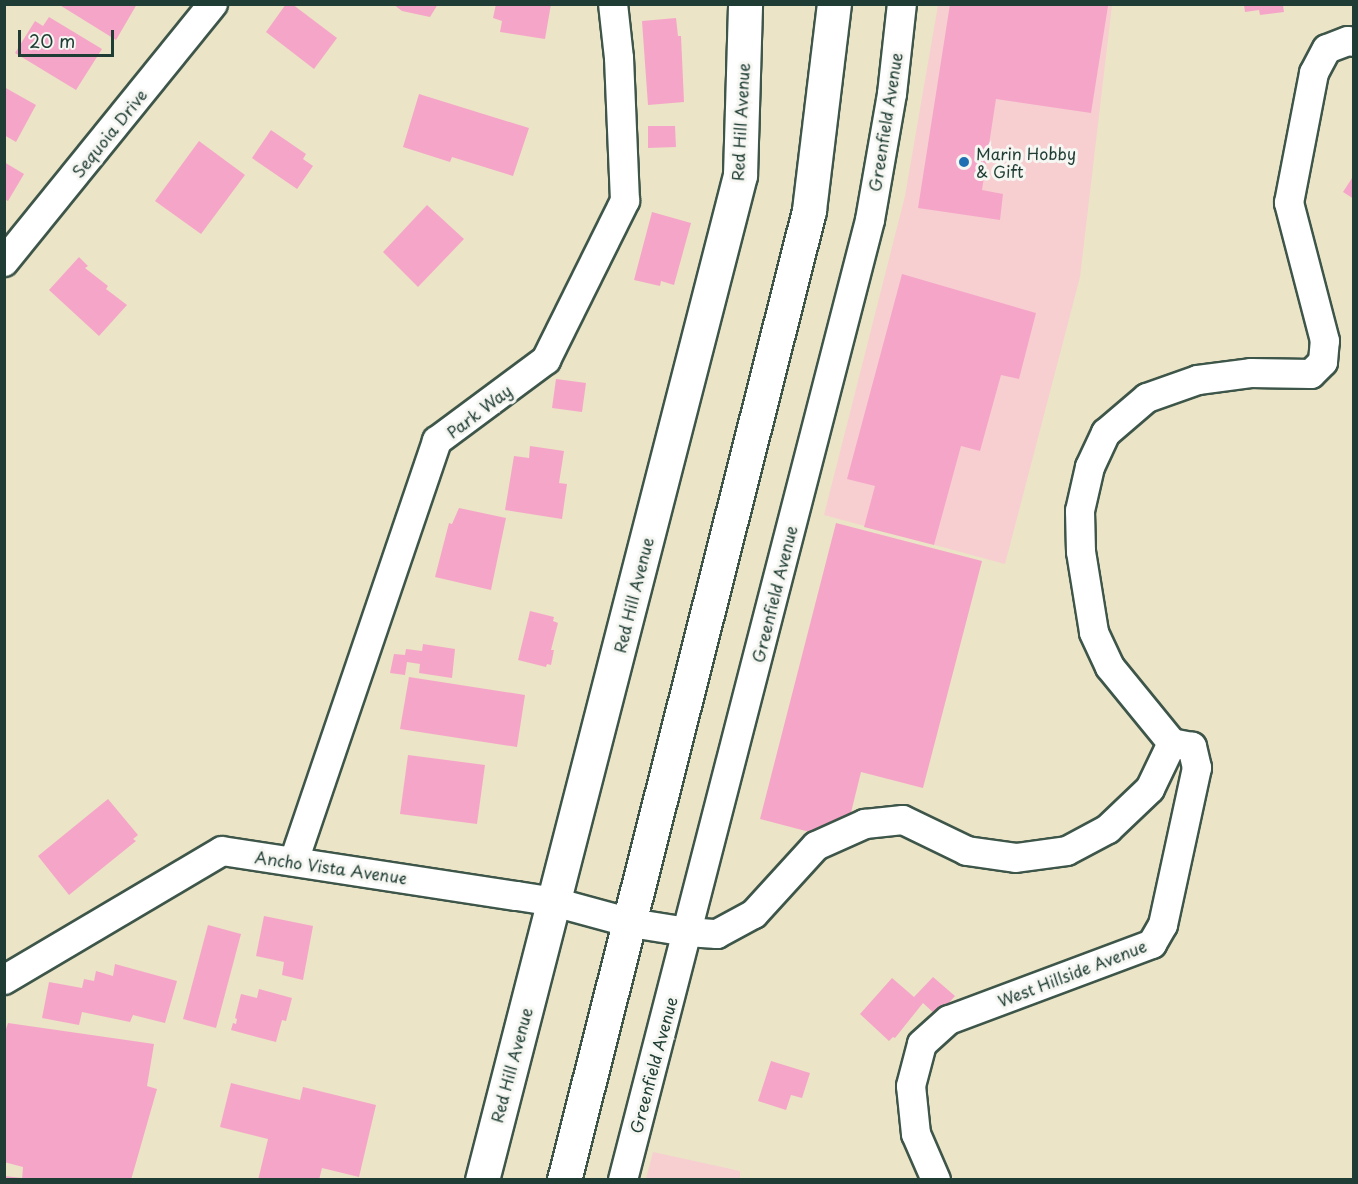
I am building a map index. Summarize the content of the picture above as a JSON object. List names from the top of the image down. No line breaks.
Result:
{"streets":{"main road":["Red Hill Avenue"],"street":["Greenfield Avenue","Sequoia Drive","Park Way","Ancho Vista Avenue","West Hillside Avenue"]},"crossings":[["Red Hill Avenue","Ancho Vista Avenue"],["Greenfield Avenue","Ancho Vista Avenue"],["Park Way","Ancho Vista Avenue"],["Ancho Vista Avenue","West Hillside Avenue"]],"places":["Marin Hobby & Gift"],"scale_bar":"20 m"}
